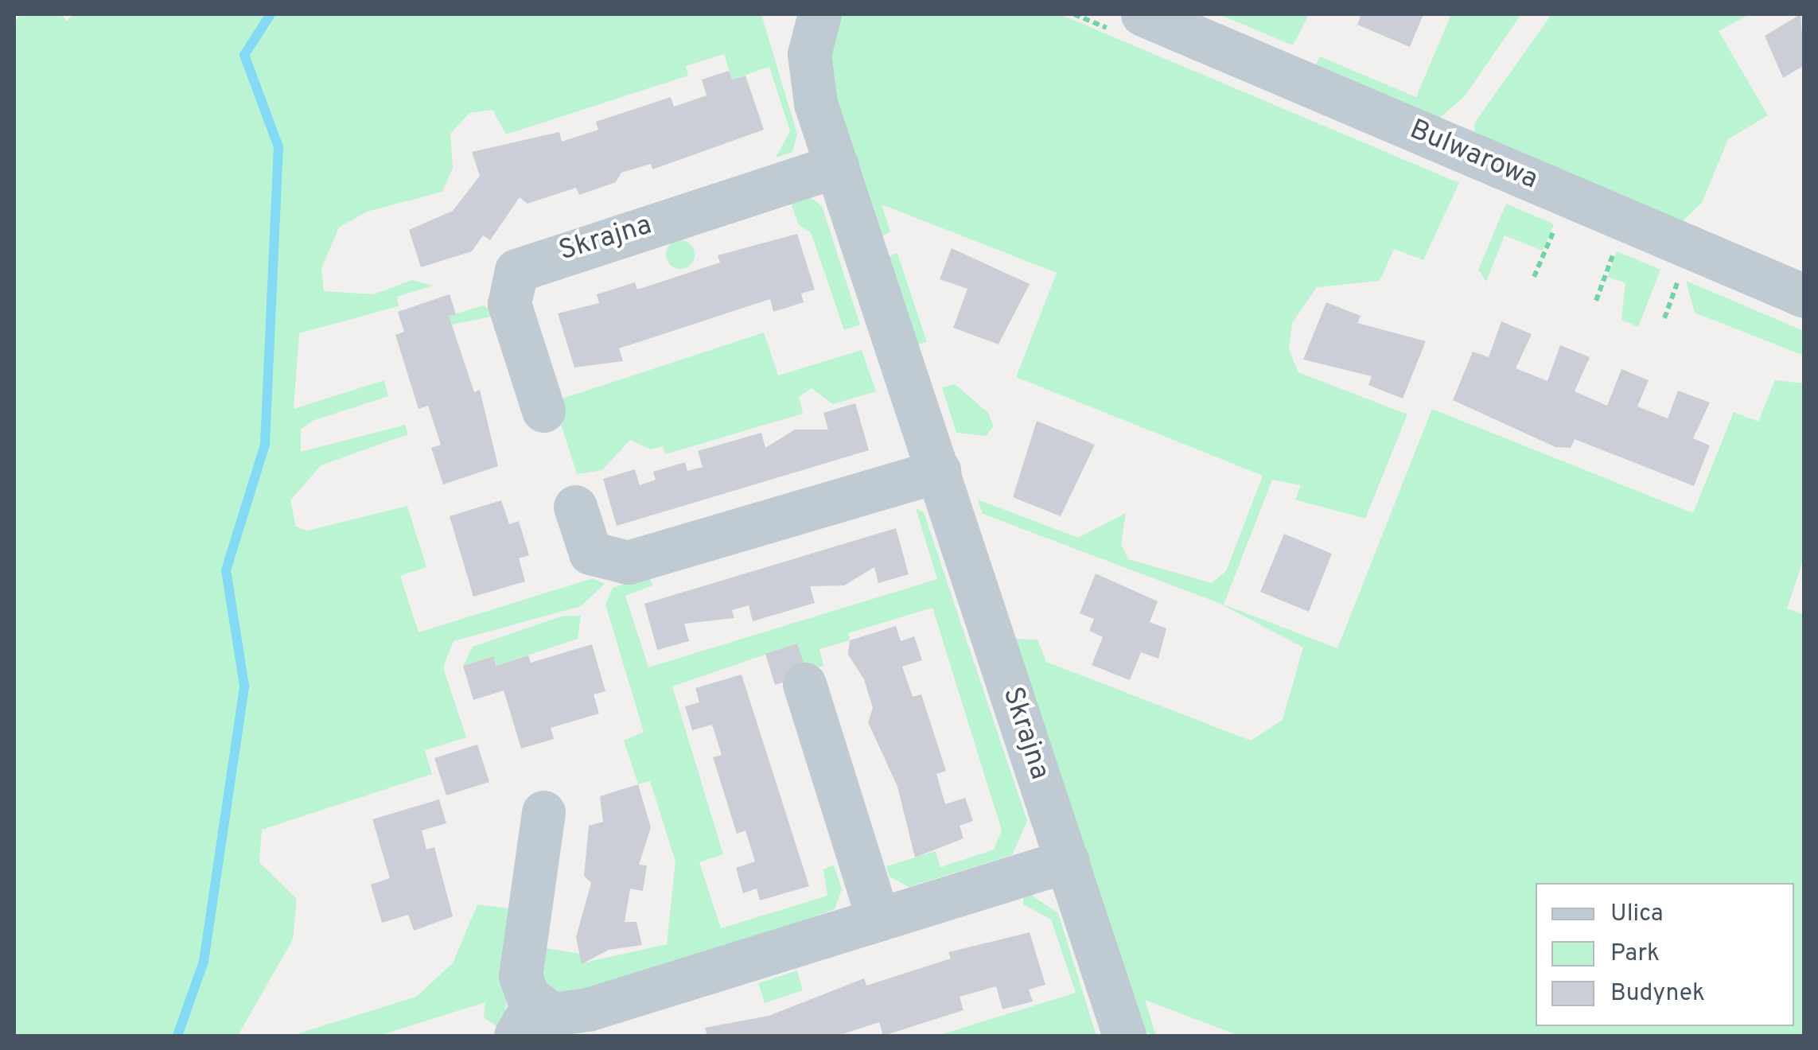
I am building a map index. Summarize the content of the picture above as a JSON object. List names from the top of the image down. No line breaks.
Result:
{"streets":{"street":["Bulwarowa","Skrajna"]},"legend":["Ulica","Park","Budynek"]}
